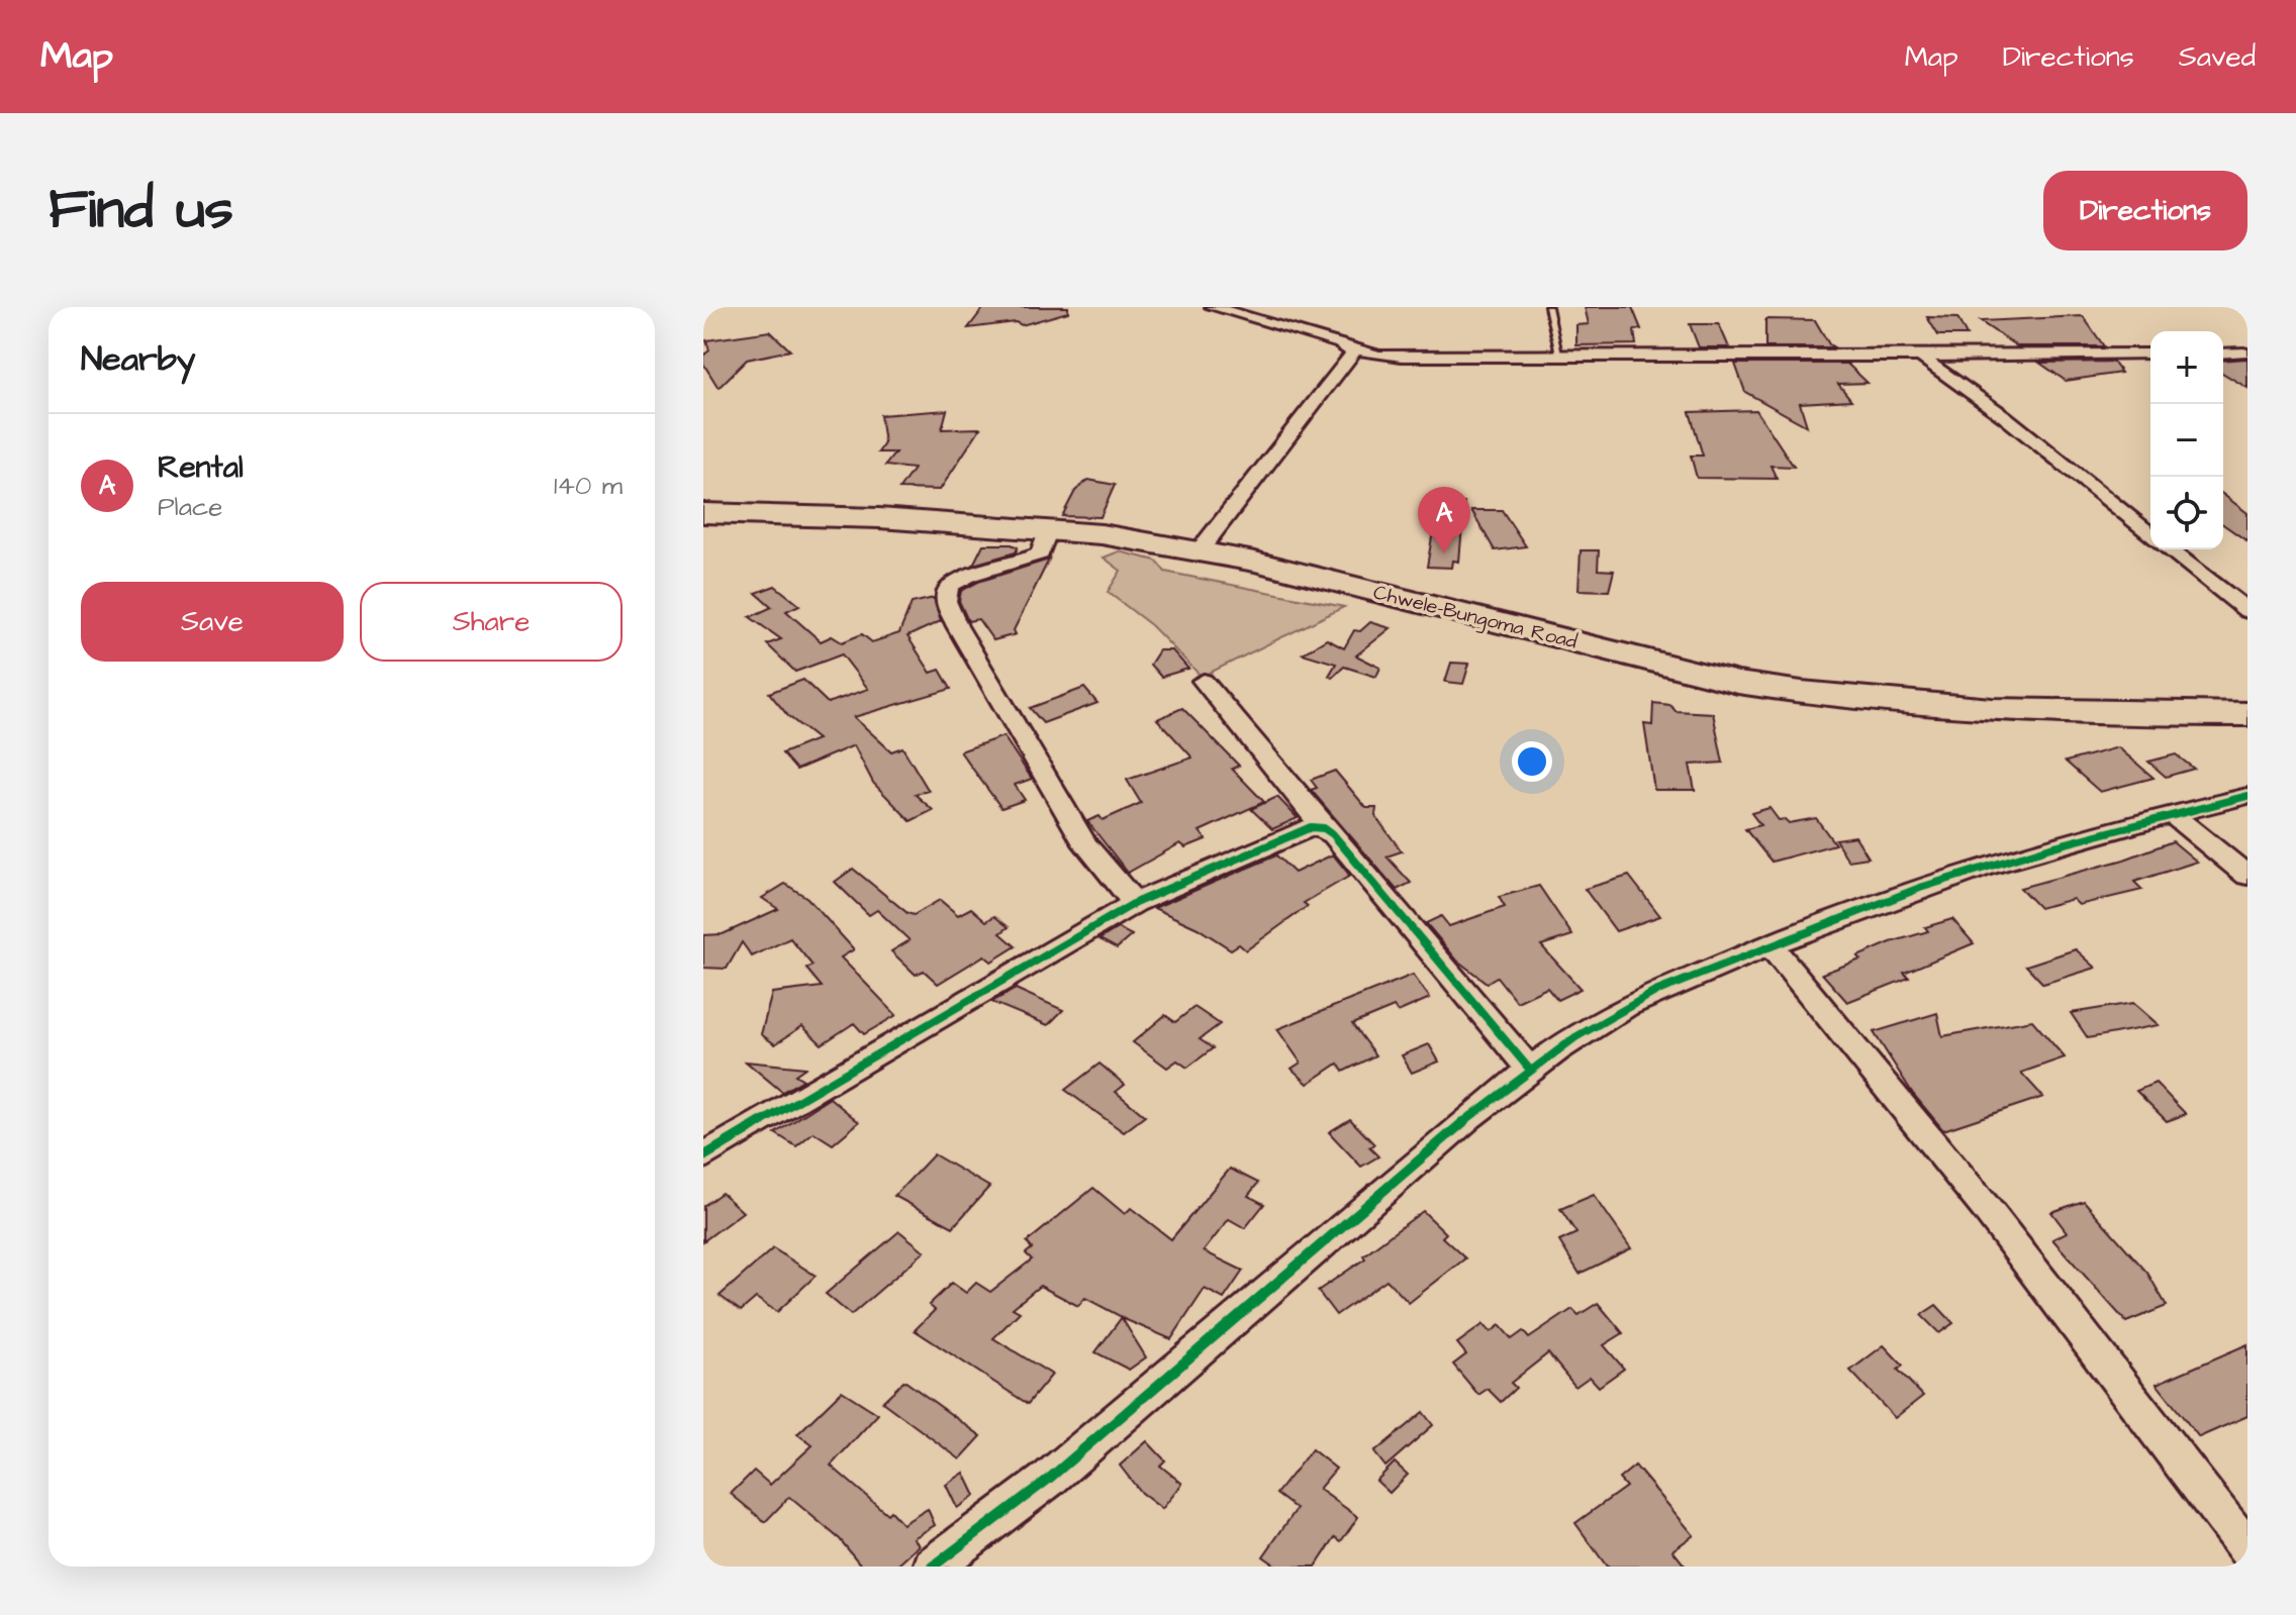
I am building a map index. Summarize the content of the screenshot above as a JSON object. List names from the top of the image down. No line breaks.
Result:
{"streets":{"main road":["Chwele-Bungoma Road"]},"page":{"header":"Map","nav":["Map","Directions","Saved"],"title":"Find us","buttons":["Directions",["Save","Share"]],"heading":"Nearby","map_buttons":["+","−"],"list":[{"mark":"A","name":"Rental","note":"Place","value":"140 m"}],"pins":"A"}}
